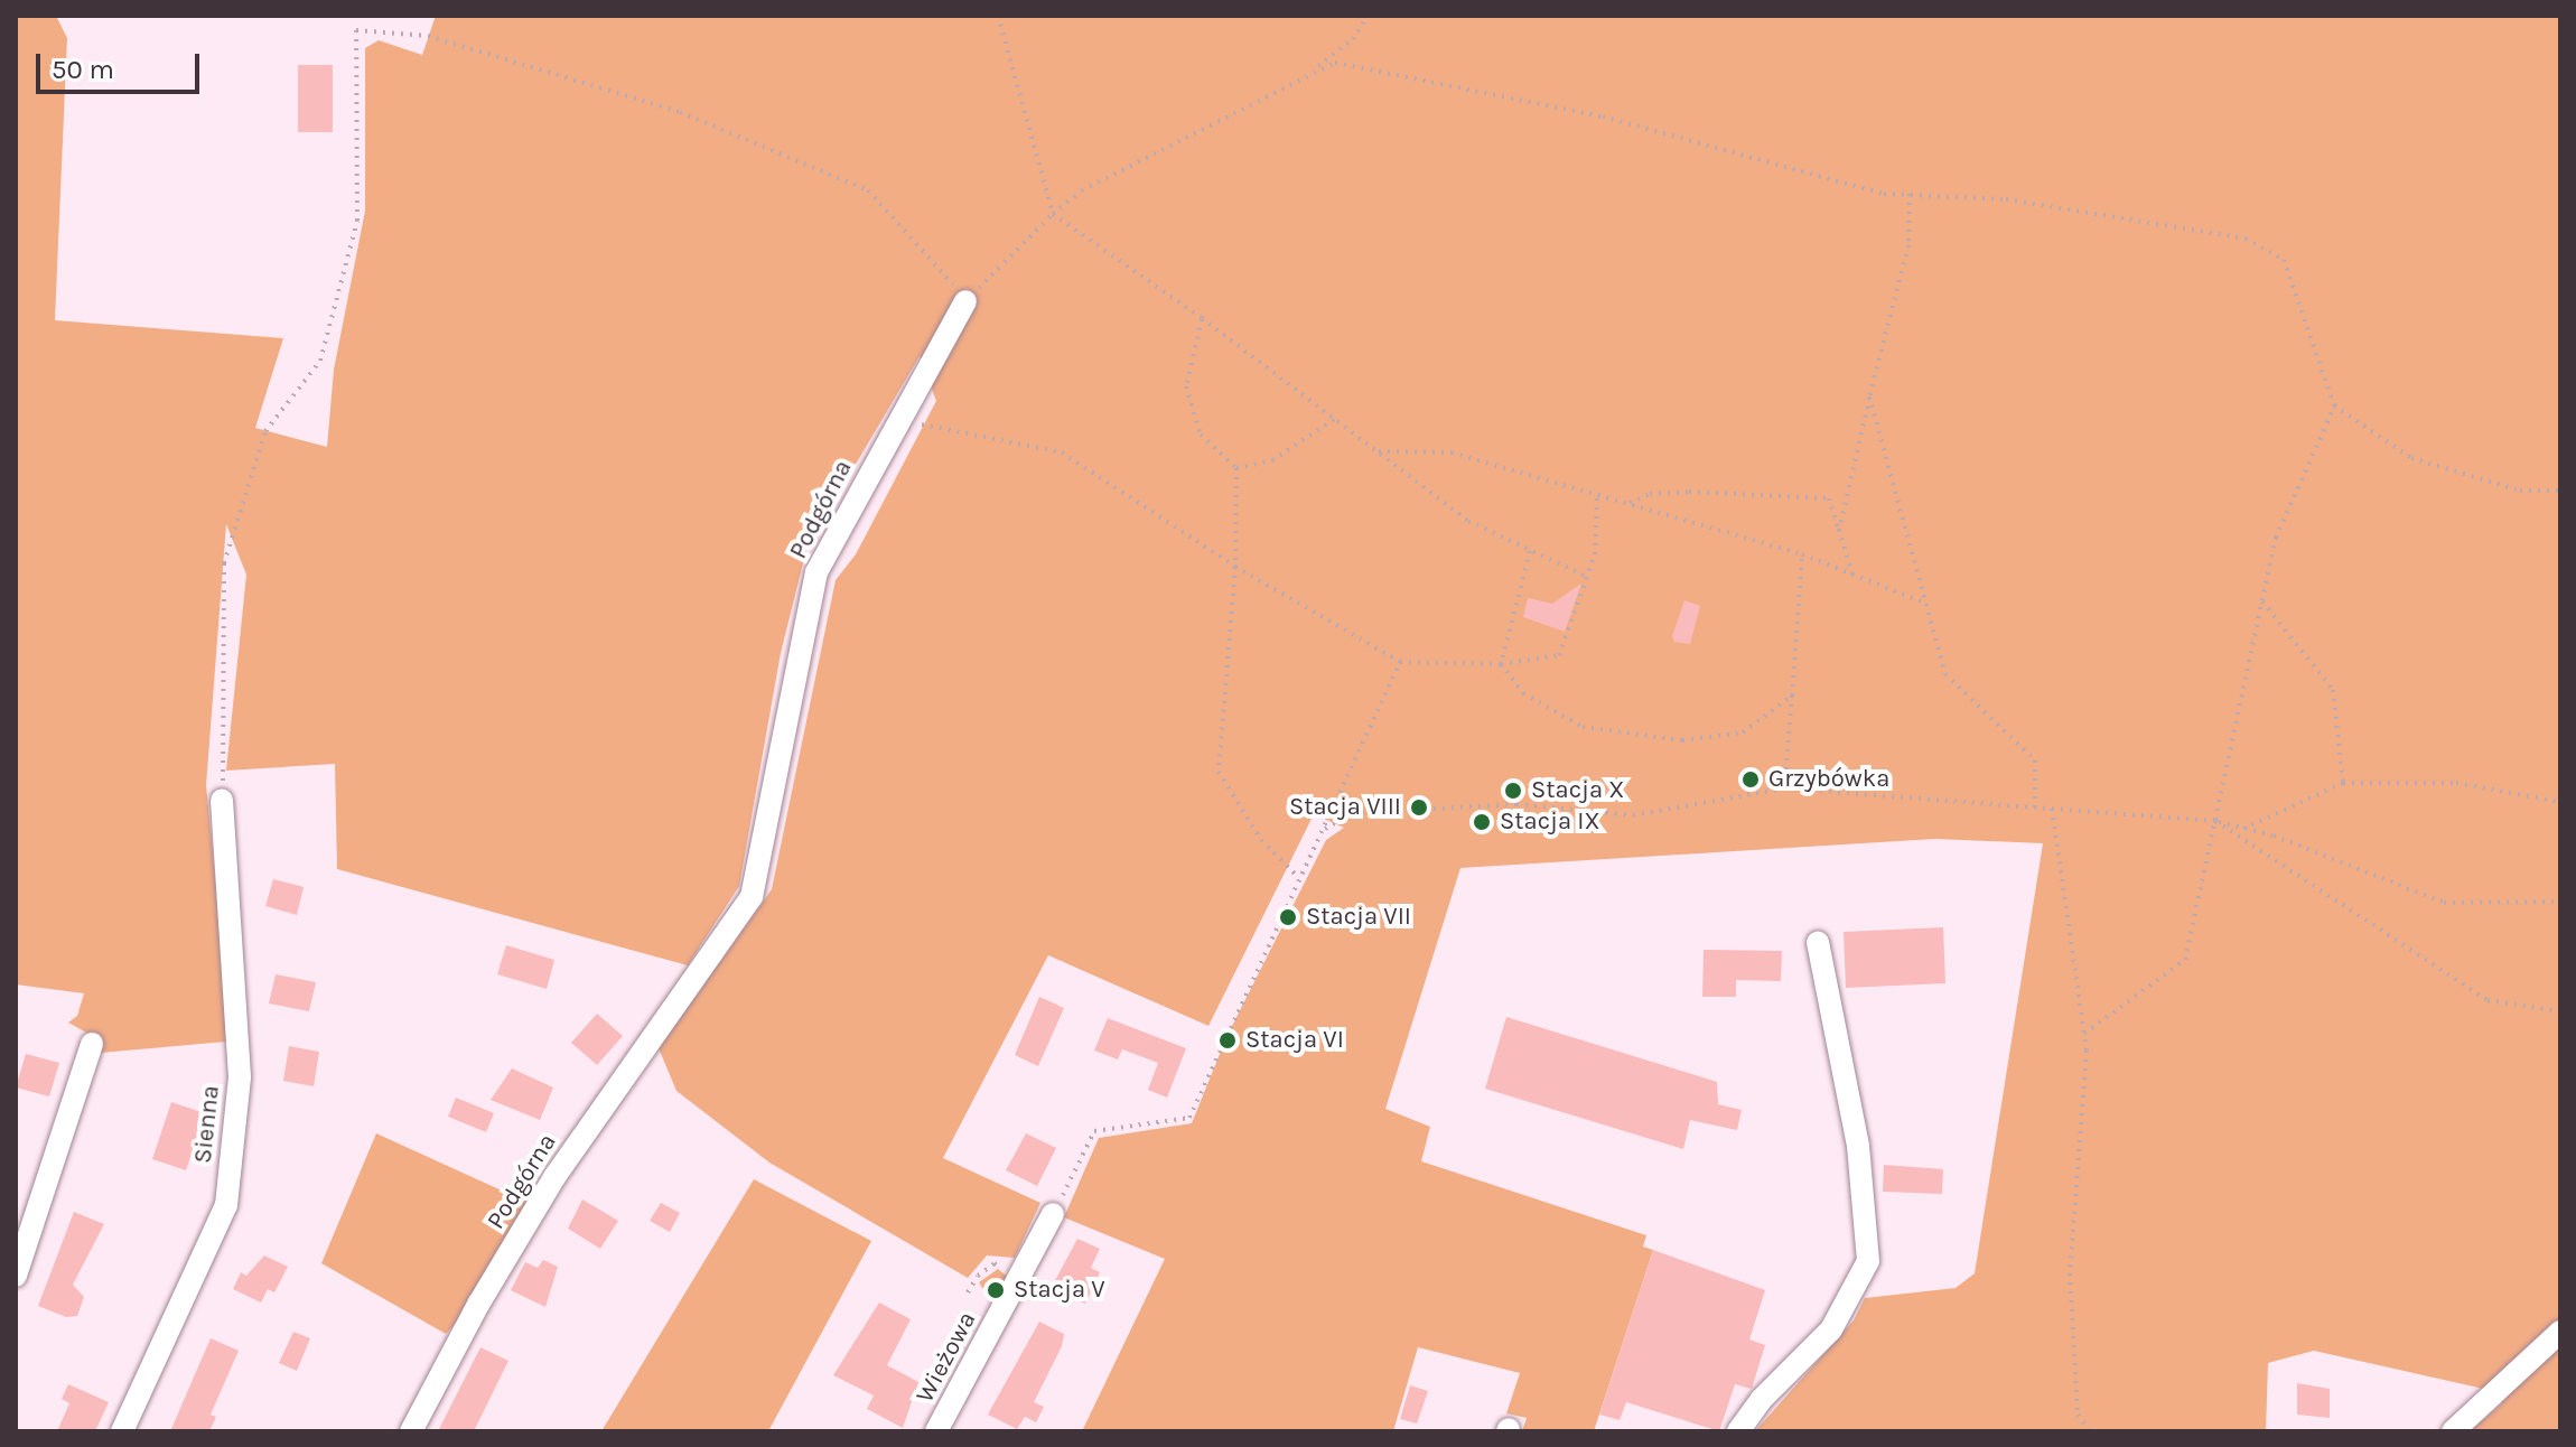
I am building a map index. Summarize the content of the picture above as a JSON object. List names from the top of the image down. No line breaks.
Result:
{"streets":{"street":["Podgórna","Sienna","Wieżowa"]},"places":["Grzybówka","Stacja X","Stacja VIII","Stacja IX","Stacja VII","Stacja VI","Stacja V"],"scale_bar":"50 m"}
